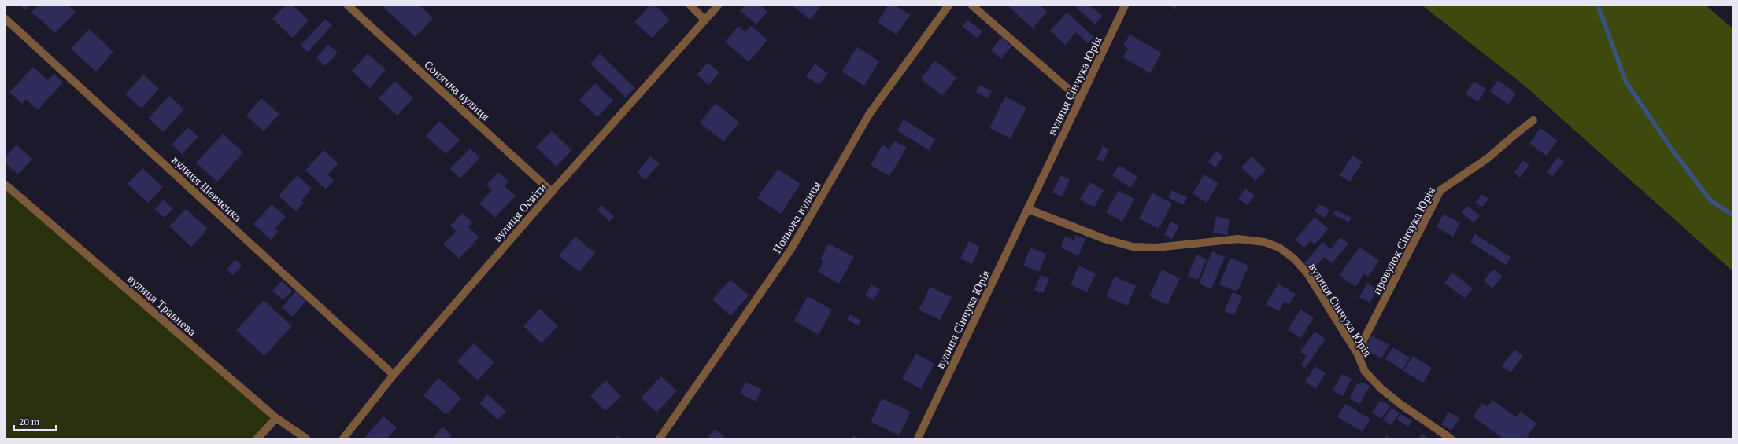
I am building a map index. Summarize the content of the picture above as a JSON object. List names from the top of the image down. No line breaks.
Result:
{"streets":{"street":["вулиця Сінчука Юрія","Сонячна вулиця","вулиця Шевченка","вулиця Освіти","Польова вулиця","провулок Сінчука Юрія","вулиця Травнева"]},"crossings":[["вулиця Сінчука Юрія","провулок Сінчука Юрія"],["Сонячна вулиця","вулиця Освіти"],["вулиця Шевченка","вулиця Освіти"]],"scale_bar":"20 m"}
